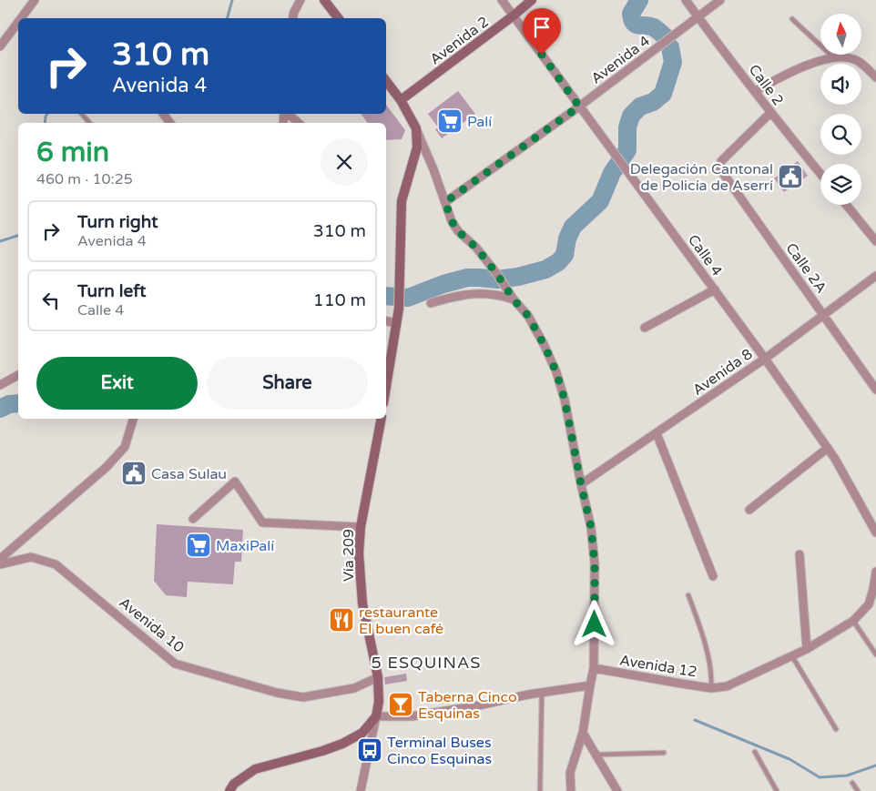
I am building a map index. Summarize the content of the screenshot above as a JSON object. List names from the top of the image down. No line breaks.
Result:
{"streets":{"main road":["Avenida 2","Vía 209"],"street":["Avenida 4","Calle 2","Calle 4","Calle 2A","Avenida 8","Avenida 10","Avenida 12"]},"crossings":[["Avenida 2","Calle 4"],["Avenida 4","Calle 2"],["Avenida 4","Calle 4"],["Calle 2","Calle 2A"],["Calle 4","Avenida 8"],["Calle 2A","Avenida 8"],["Vía 209","Avenida 10"]],"districts":["5 ESQUINAS"],"places":{"supermarket":["Palí","MaxiPalí"],"public building":["Delegación Cantonal de Policía de Aserrí","Casa Sulau"],"restaurant":["restaurante El buen café"],"bar":["Taberna Cinco Esquinas"],"bus stop":["Terminal Buses Cinco Esquinas"]},"north":"top","page":{"turn":["310 m","Avenida 4"],"heading":["6 min","460 m · 10:25"],"list":[{"name":"Turn right","note":"Avenida 4","value":"310 m"},{"name":"Turn left","note":"Calle 4","value":"110 m"}],"buttons":["Exit","Share"]}}
